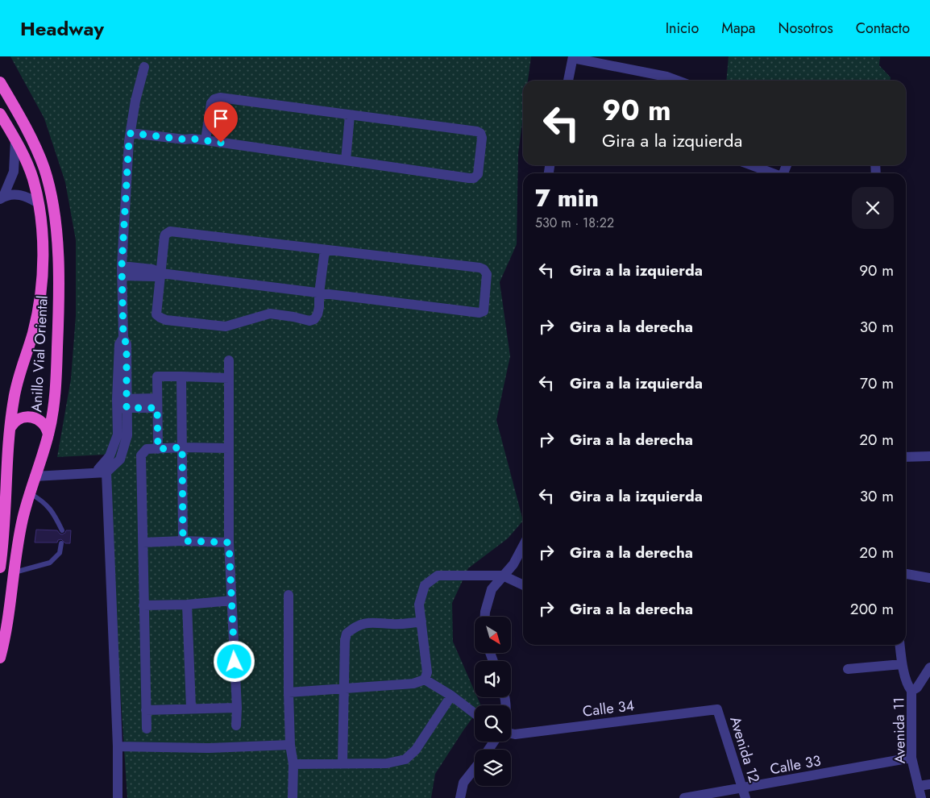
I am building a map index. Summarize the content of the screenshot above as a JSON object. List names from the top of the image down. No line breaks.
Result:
{"streets":{"highway":["Anillo Vial Oriental"],"street":["Calle 34","Avenida 11","Avenida 12","Calle 33"]},"crossings":[["Calle 34","Avenida 12"],["Avenida 11","Calle 33"],["Avenida 12","Calle 33"]],"north":"bottom right","page":{"header":"Headway","nav":["Inicio","Mapa","Nosotros","Contacto"],"turn":["90 m","Gira a la izquierda"],"heading":["7 min","530 m · 18:22"],"list":[{"name":"Gira a la izquierda","value":"90 m"},{"name":"Gira a la derecha","value":"30 m"},{"name":"Gira a la izquierda","value":"70 m"},{"name":"Gira a la derecha","value":"20 m"},{"name":"Gira a la izquierda","value":"30 m"},{"name":"Gira a la derecha","value":"20 m"},{"name":"Gira a la derecha","value":"200 m"}]}}
